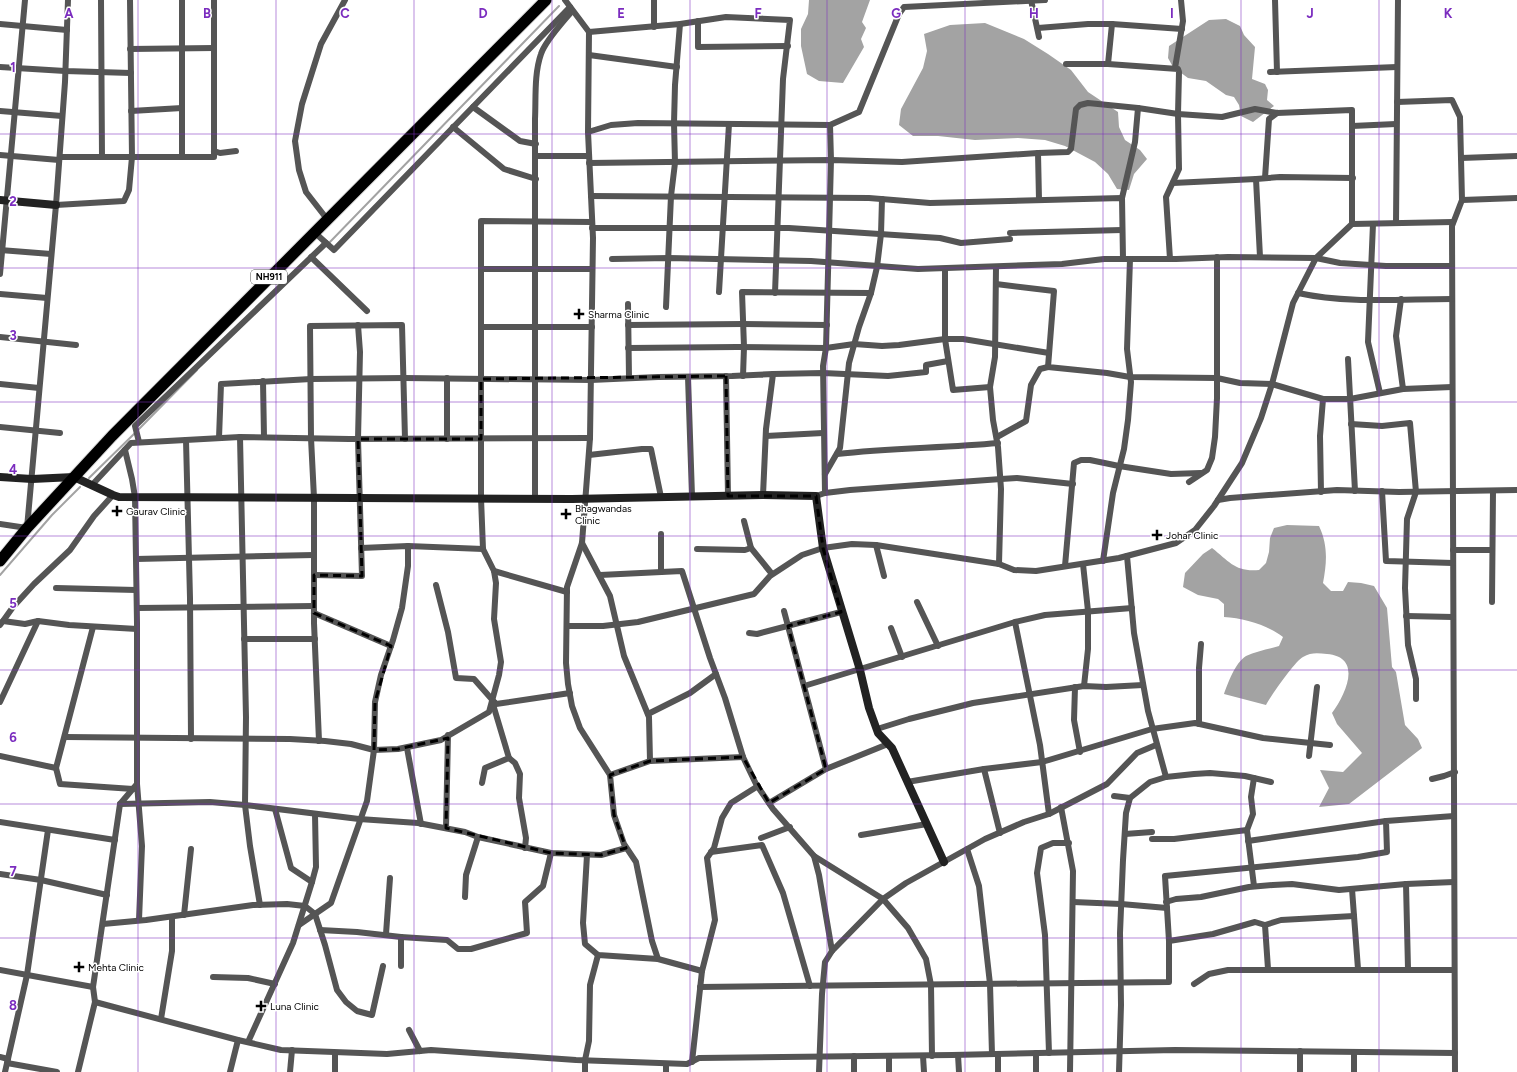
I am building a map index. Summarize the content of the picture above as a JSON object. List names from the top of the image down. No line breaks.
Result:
{"streets":{"highway":["NH911"]},"places":{"health":["Sharma Clinic","Gaurav Clinic","Bhagwandas Clinic","Johar Clinic","Mehta Clinic","Luna Clinic"]},"grid":{"columns":["A","B","C","D","E","F","G","H","I","J","K"],"rows":["1","2","3","4","5","6","7","8"]}}
